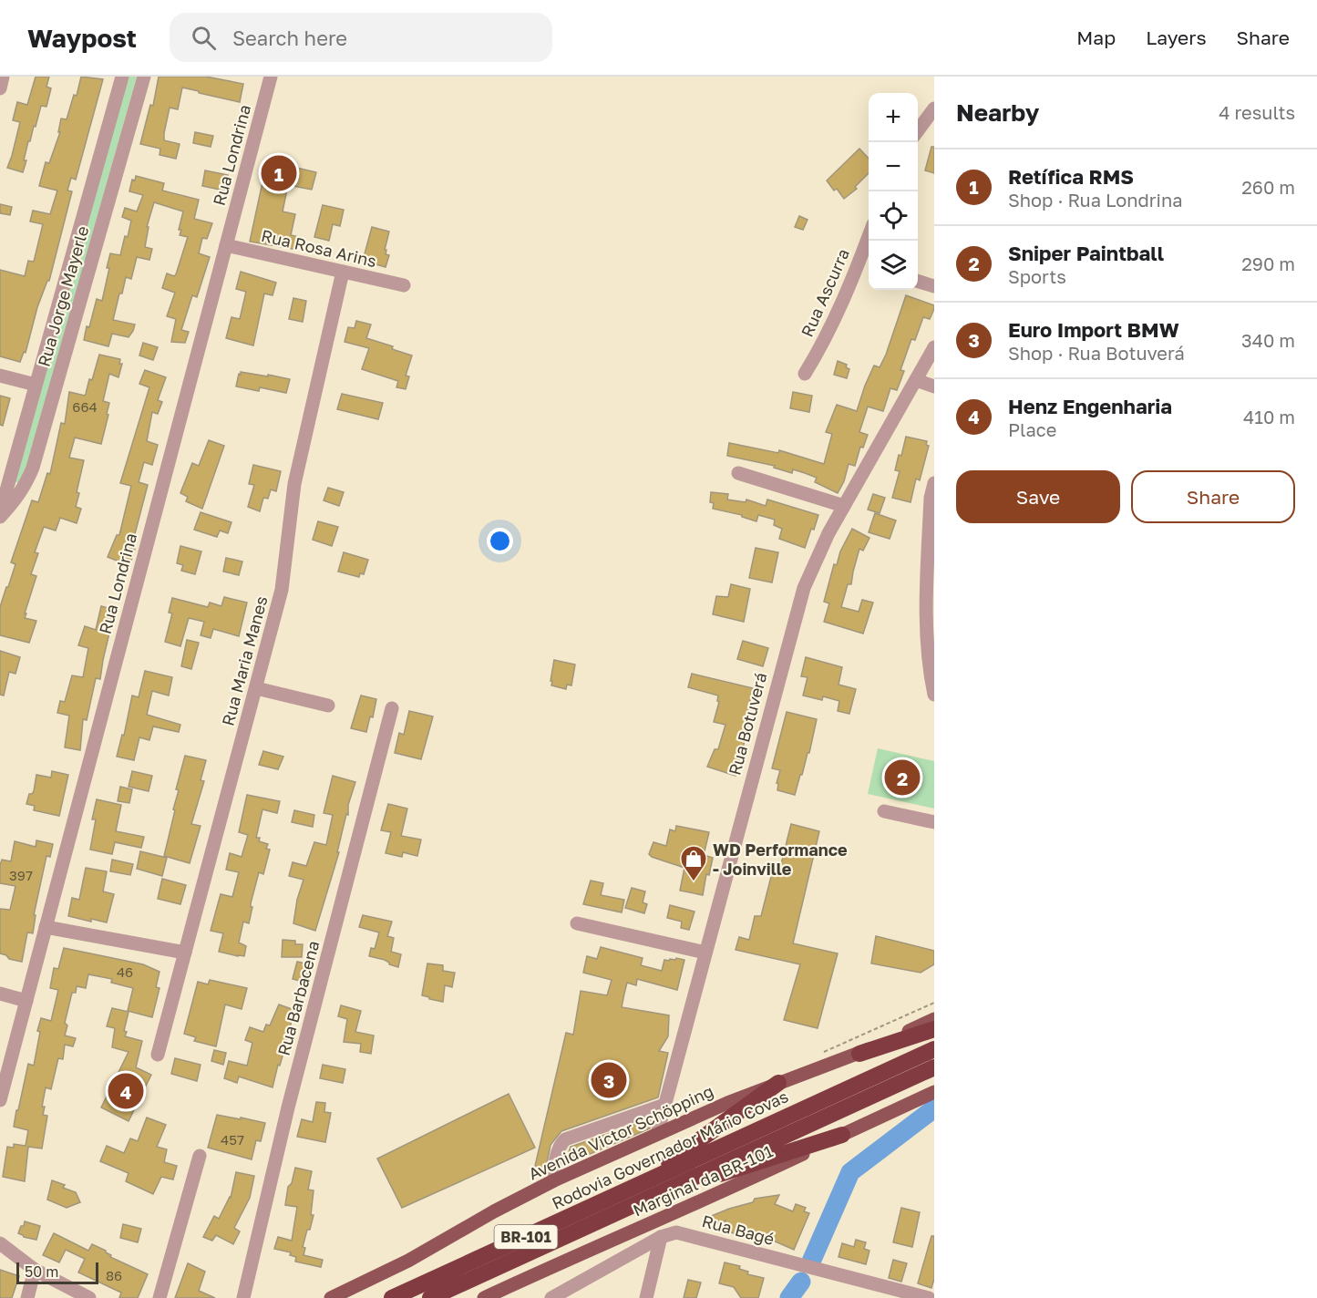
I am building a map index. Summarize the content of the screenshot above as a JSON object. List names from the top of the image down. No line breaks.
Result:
{"streets":{"highway":["Rodovia Governador Mário Covas","BR-101"],"main road":["Avenida Victor Schöpping","Marginal da BR-101"],"street":["Rua Londrina","Rua Rosa Arins","Rua Ascurra","Rua Jorge Mayerle","Rua Maria Manes","Rua Botuverá","Rua Barbacena","Rua Bagé"]},"crossings":[["Rua Londrina","Rua Rosa Arins"],["Rua Rosa Arins","Rua Maria Manes"],["Rua Botuverá","Avenida Victor Schöpping"]],"places":{"shop":["WD Performance - Joinville"]},"house_numbers":["664","397","46","457","86"],"scale_bar":"50 m","page":{"header":"Waypost","search":"Search here","nav":["Map","Layers","Share"],"heading":["Nearby","4 results"],"map_buttons":["+","−"],"list":[{"mark":"1","name":"Retífica RMS","note":"Shop · Rua Londrina","value":"260 m"},{"mark":"2","name":"Sniper Paintball","note":"Sports","value":"290 m"},{"mark":"3","name":"Euro Import BMW","note":"Shop · Rua Botuverá","value":"340 m"},{"mark":"4","name":"Henz Engenharia","note":"Place","value":"410 m"}],"pins":["1","2","3","4"],"buttons":["Save","Share"],"scale":"50 m"}}
